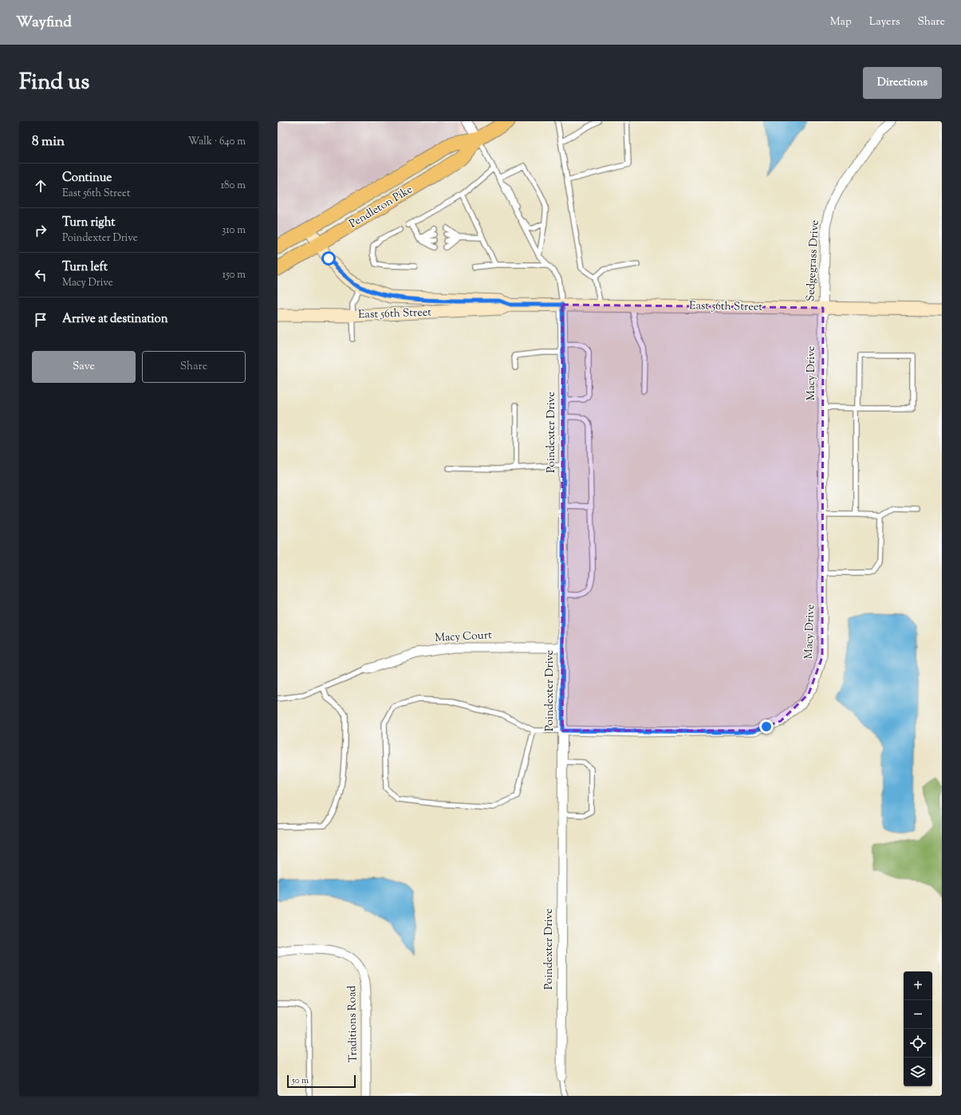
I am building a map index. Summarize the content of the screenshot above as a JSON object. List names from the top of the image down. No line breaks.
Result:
{"streets":{"main road":["Pendleton Pike","East 56th Street"],"street":["Sedgegrass Drive","Macy Drive","Poindexter Drive","Macy Court","Traditions Road"]},"crossings":[["Pendleton Pike","East 56th Street"],["Sedgegrass Drive","East 56th Street"],["Sedgegrass Drive","Macy Drive"],["East 56th Street","Macy Drive"],["East 56th Street","Poindexter Drive"],["Macy Drive","Poindexter Drive"],["Poindexter Drive","Macy Court"]],"scale_bar":"50 m","page":{"header":"Wayfind","nav":["Map","Layers","Share"],"title":"Find us","buttons":["Directions",["Save","Share"]],"heading":["8 min","Walk · 640 m"],"list":[["Continue","East 56th Street","180 m"],["Turn right","Poindexter Drive","310 m"],["Turn left","Macy Drive","150 m"],"Arrive at destination"],"map_buttons":["+","−"],"scale":"50 m"}}
